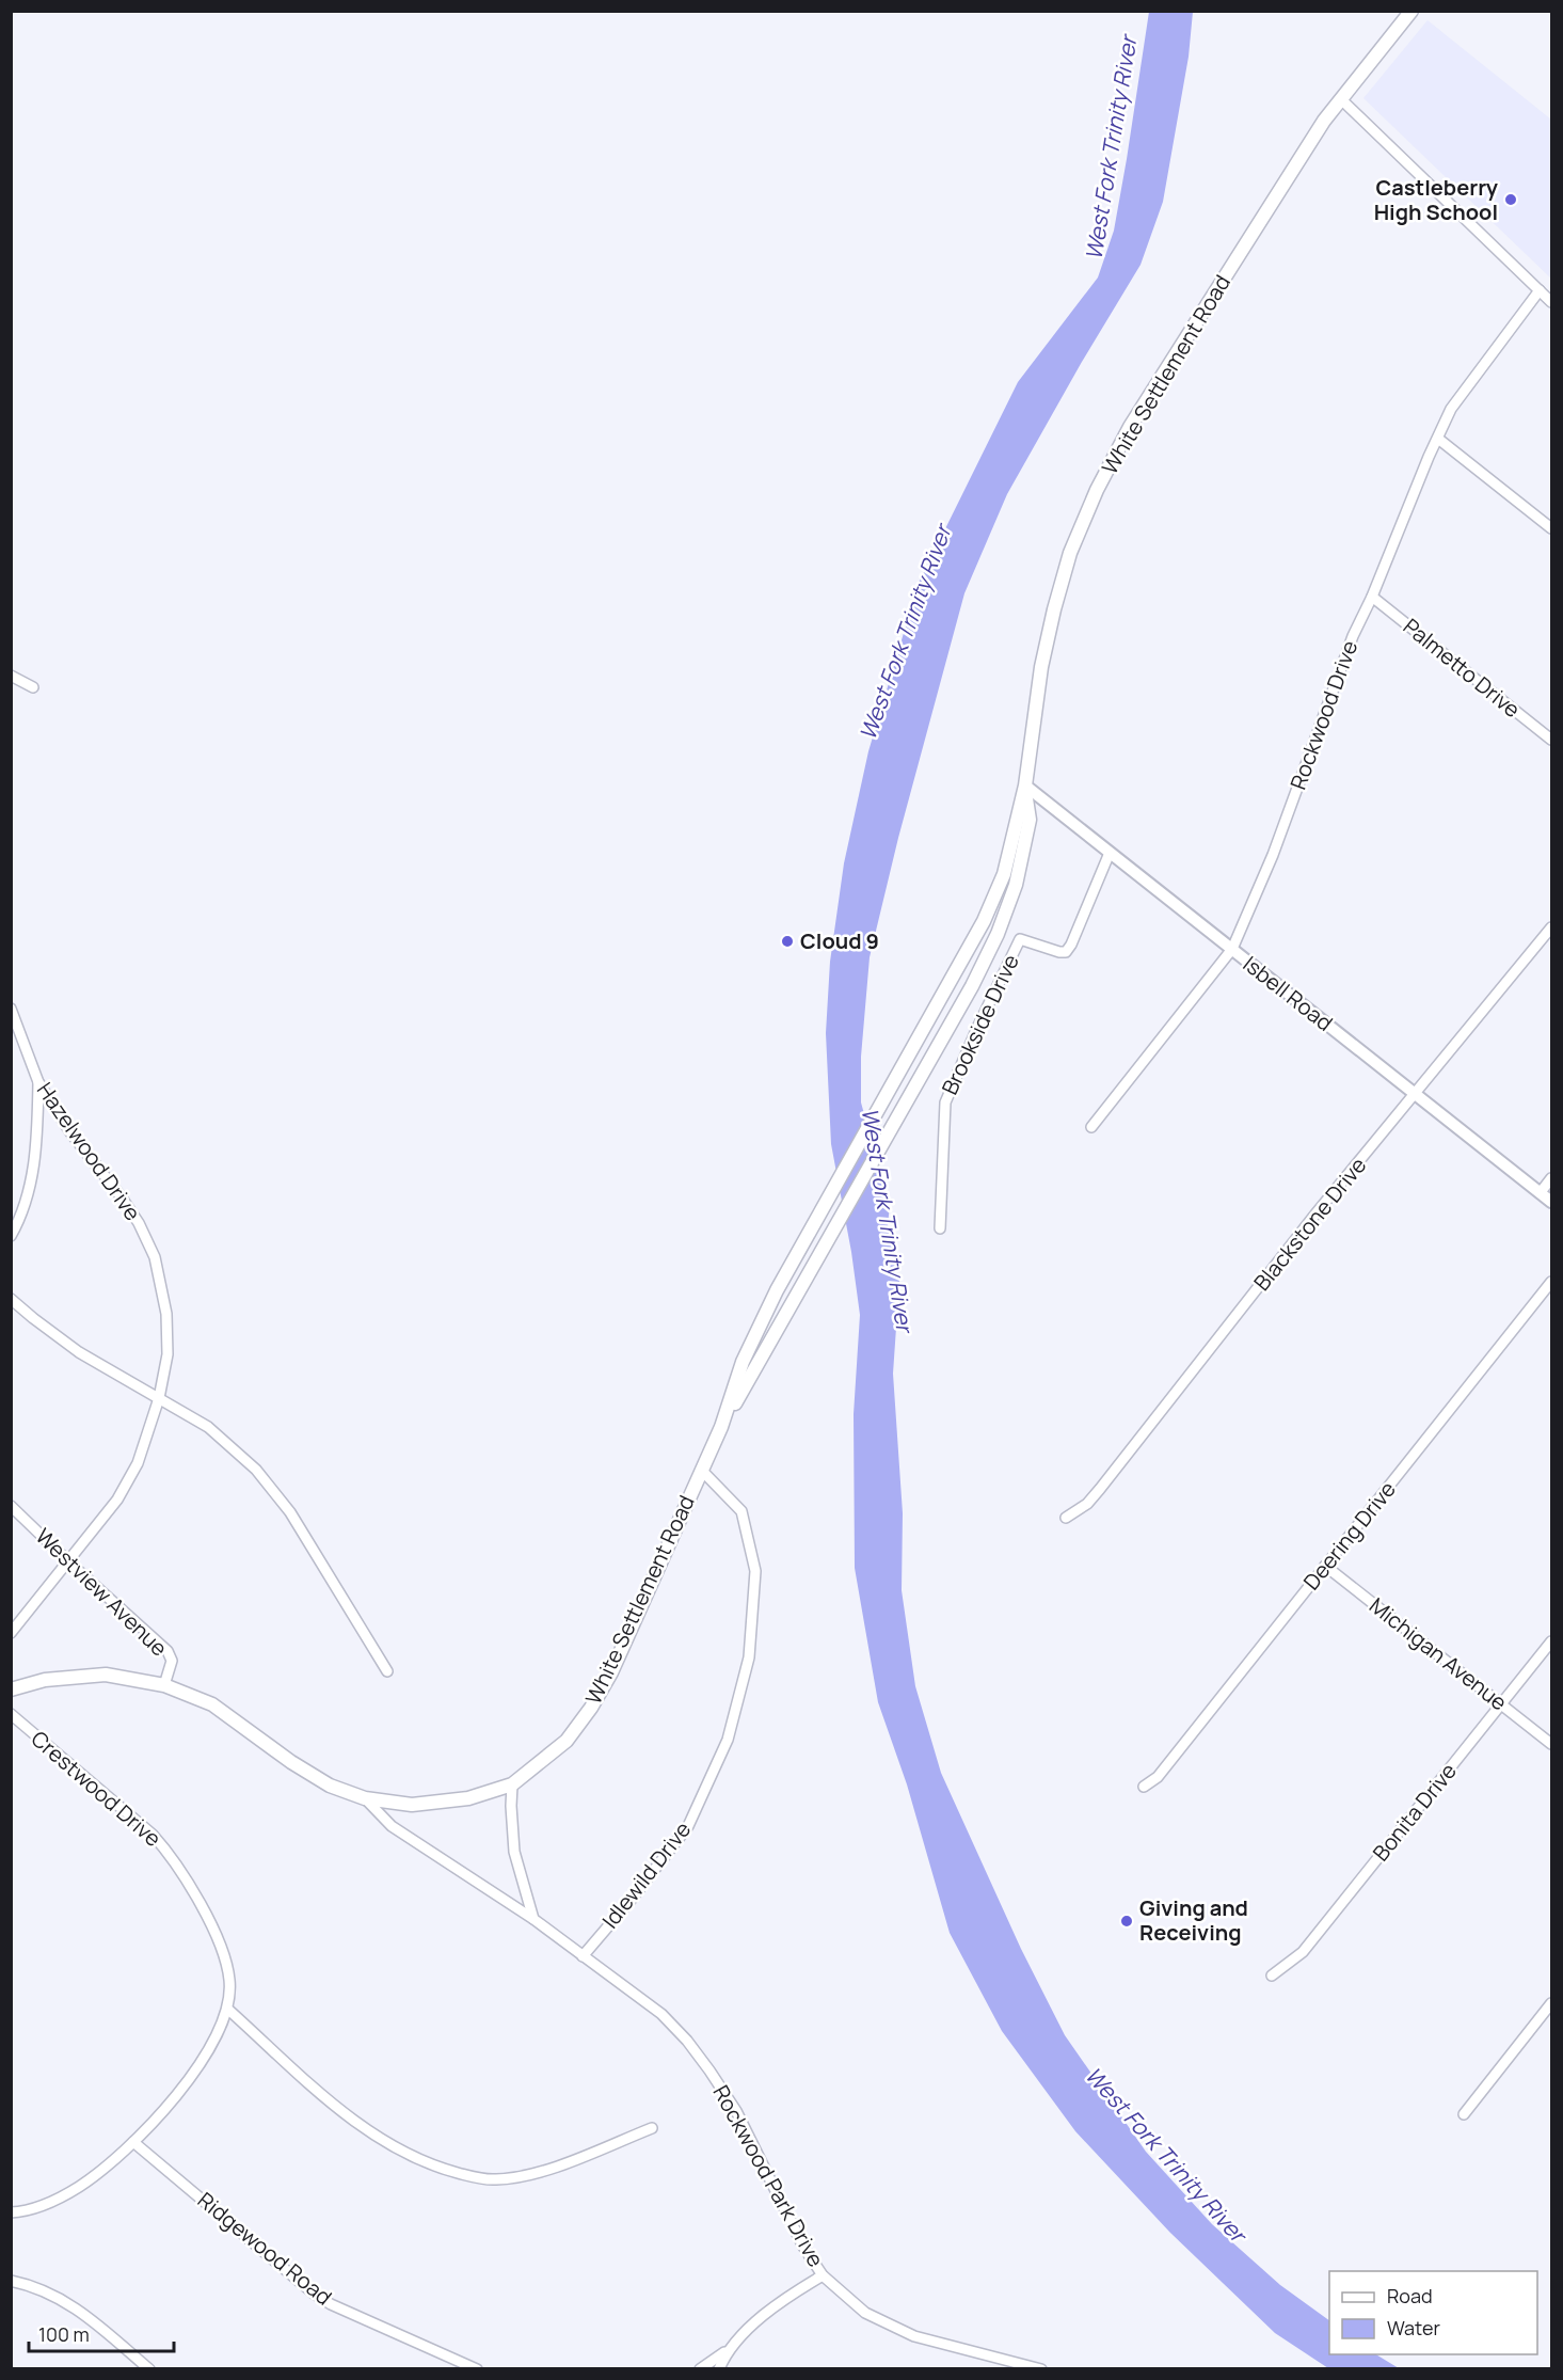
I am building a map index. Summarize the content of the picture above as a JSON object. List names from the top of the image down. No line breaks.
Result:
{"streets":{"main road":["White Settlement Road"],"street":["Palmetto Drive","Rockwood Drive","Isbell Road","Brookside Drive","Hazelwood Drive","Blackstone Drive","Deering Drive","Westview Avenue","Michigan Avenue","Crestwood Drive","Bonita Drive","Idlewild Drive","Rockwood Park Drive","Ridgewood Road"]},"crossings":[["White Settlement Road","Isbell Road"],["White Settlement Road","Westview Avenue"],["White Settlement Road","Idlewild Drive"],["White Settlement Road","Rockwood Park Drive"],["Palmetto Drive","Rockwood Drive"],["Rockwood Drive","Isbell Road"],["Isbell Road","Brookside Drive"],["Isbell Road","Blackstone Drive"],["Hazelwood Drive","Westview Avenue"],["Deering Drive","Michigan Avenue"],["Michigan Avenue","Bonita Drive"],["Crestwood Drive","Ridgewood Road"],["Idlewild Drive","Rockwood Park Drive"]],"water":["West Fork Trinity River"],"places":["Castleberry High School","Cloud 9","Giving and Receiving"],"legend":["Road","Water"],"scale_bar":"100 m"}
